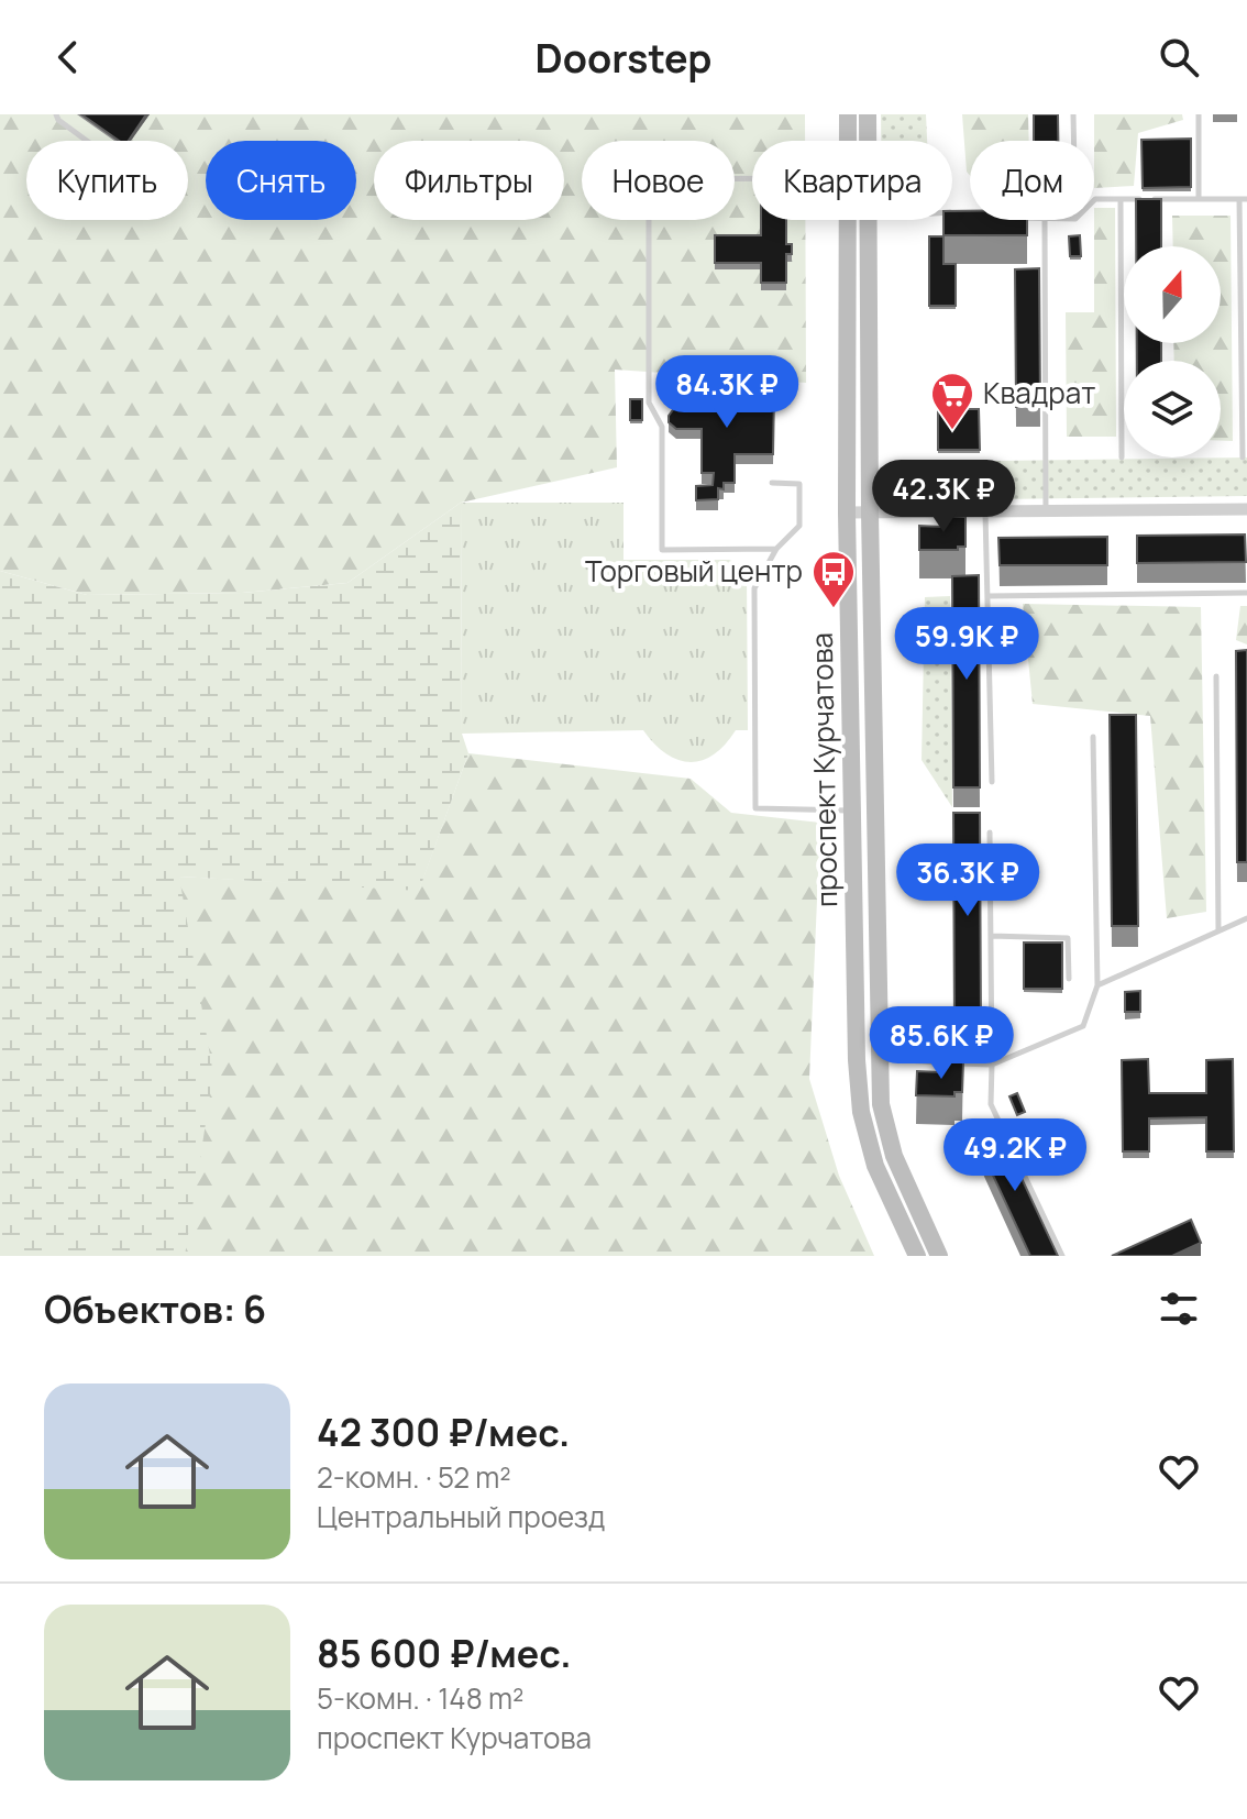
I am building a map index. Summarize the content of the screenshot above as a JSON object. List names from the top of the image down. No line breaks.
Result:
{"streets":{"main road":["проспект Курчатова"]},"places":{"supermarket":["Квадрат"],"bus stop":["Торговый центр"]},"north":"top","page":{"header":"Doorstep","chip":["Купить","Снять","Фильтры","Новое","Квартира","Дом"],"price":["84.3K ₽","42.3K ₽","59.9K ₽","36.3K ₽","85.6K ₽","49.2K ₽"],"heading":"Объектов: 6","list":[{"name":"42 300 ₽/мес.","note":"2-комн. · 52 m² · Центральный проезд"},{"name":"85 600 ₽/мес.","note":"5-комн. · 148 m² · проспект Курчатова"}]}}
